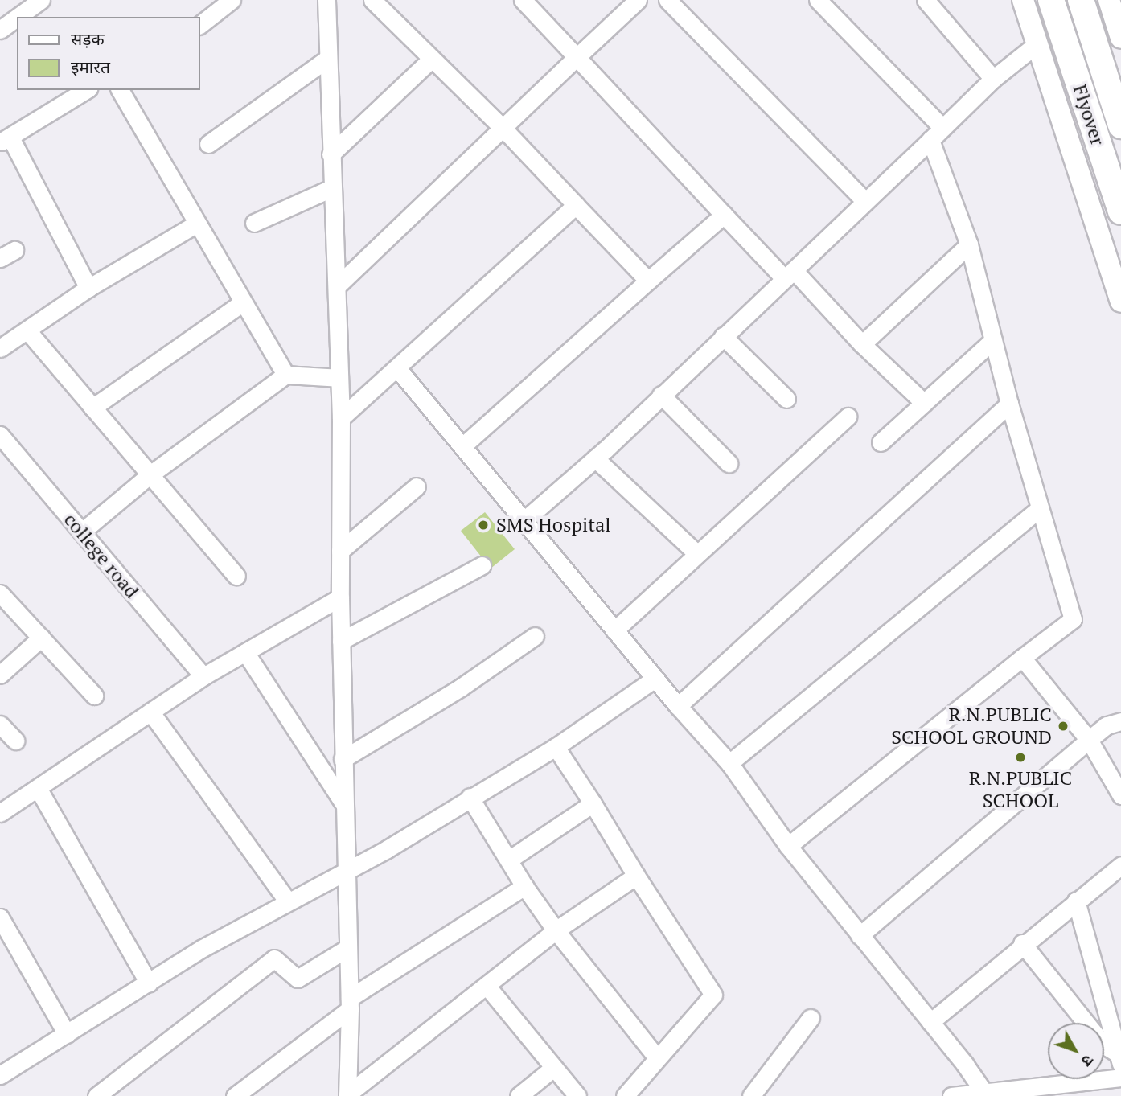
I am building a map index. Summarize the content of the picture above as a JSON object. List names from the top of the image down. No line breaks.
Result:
{"streets":{"highway":["Flyover"],"street":["college road"]},"places":["SMS Hospital","R.N.PUBLIC SCHOOL GROUND","R.N.PUBLIC SCHOOL"],"legend":["सड़क","इमारत"],"north":"bottom right"}
